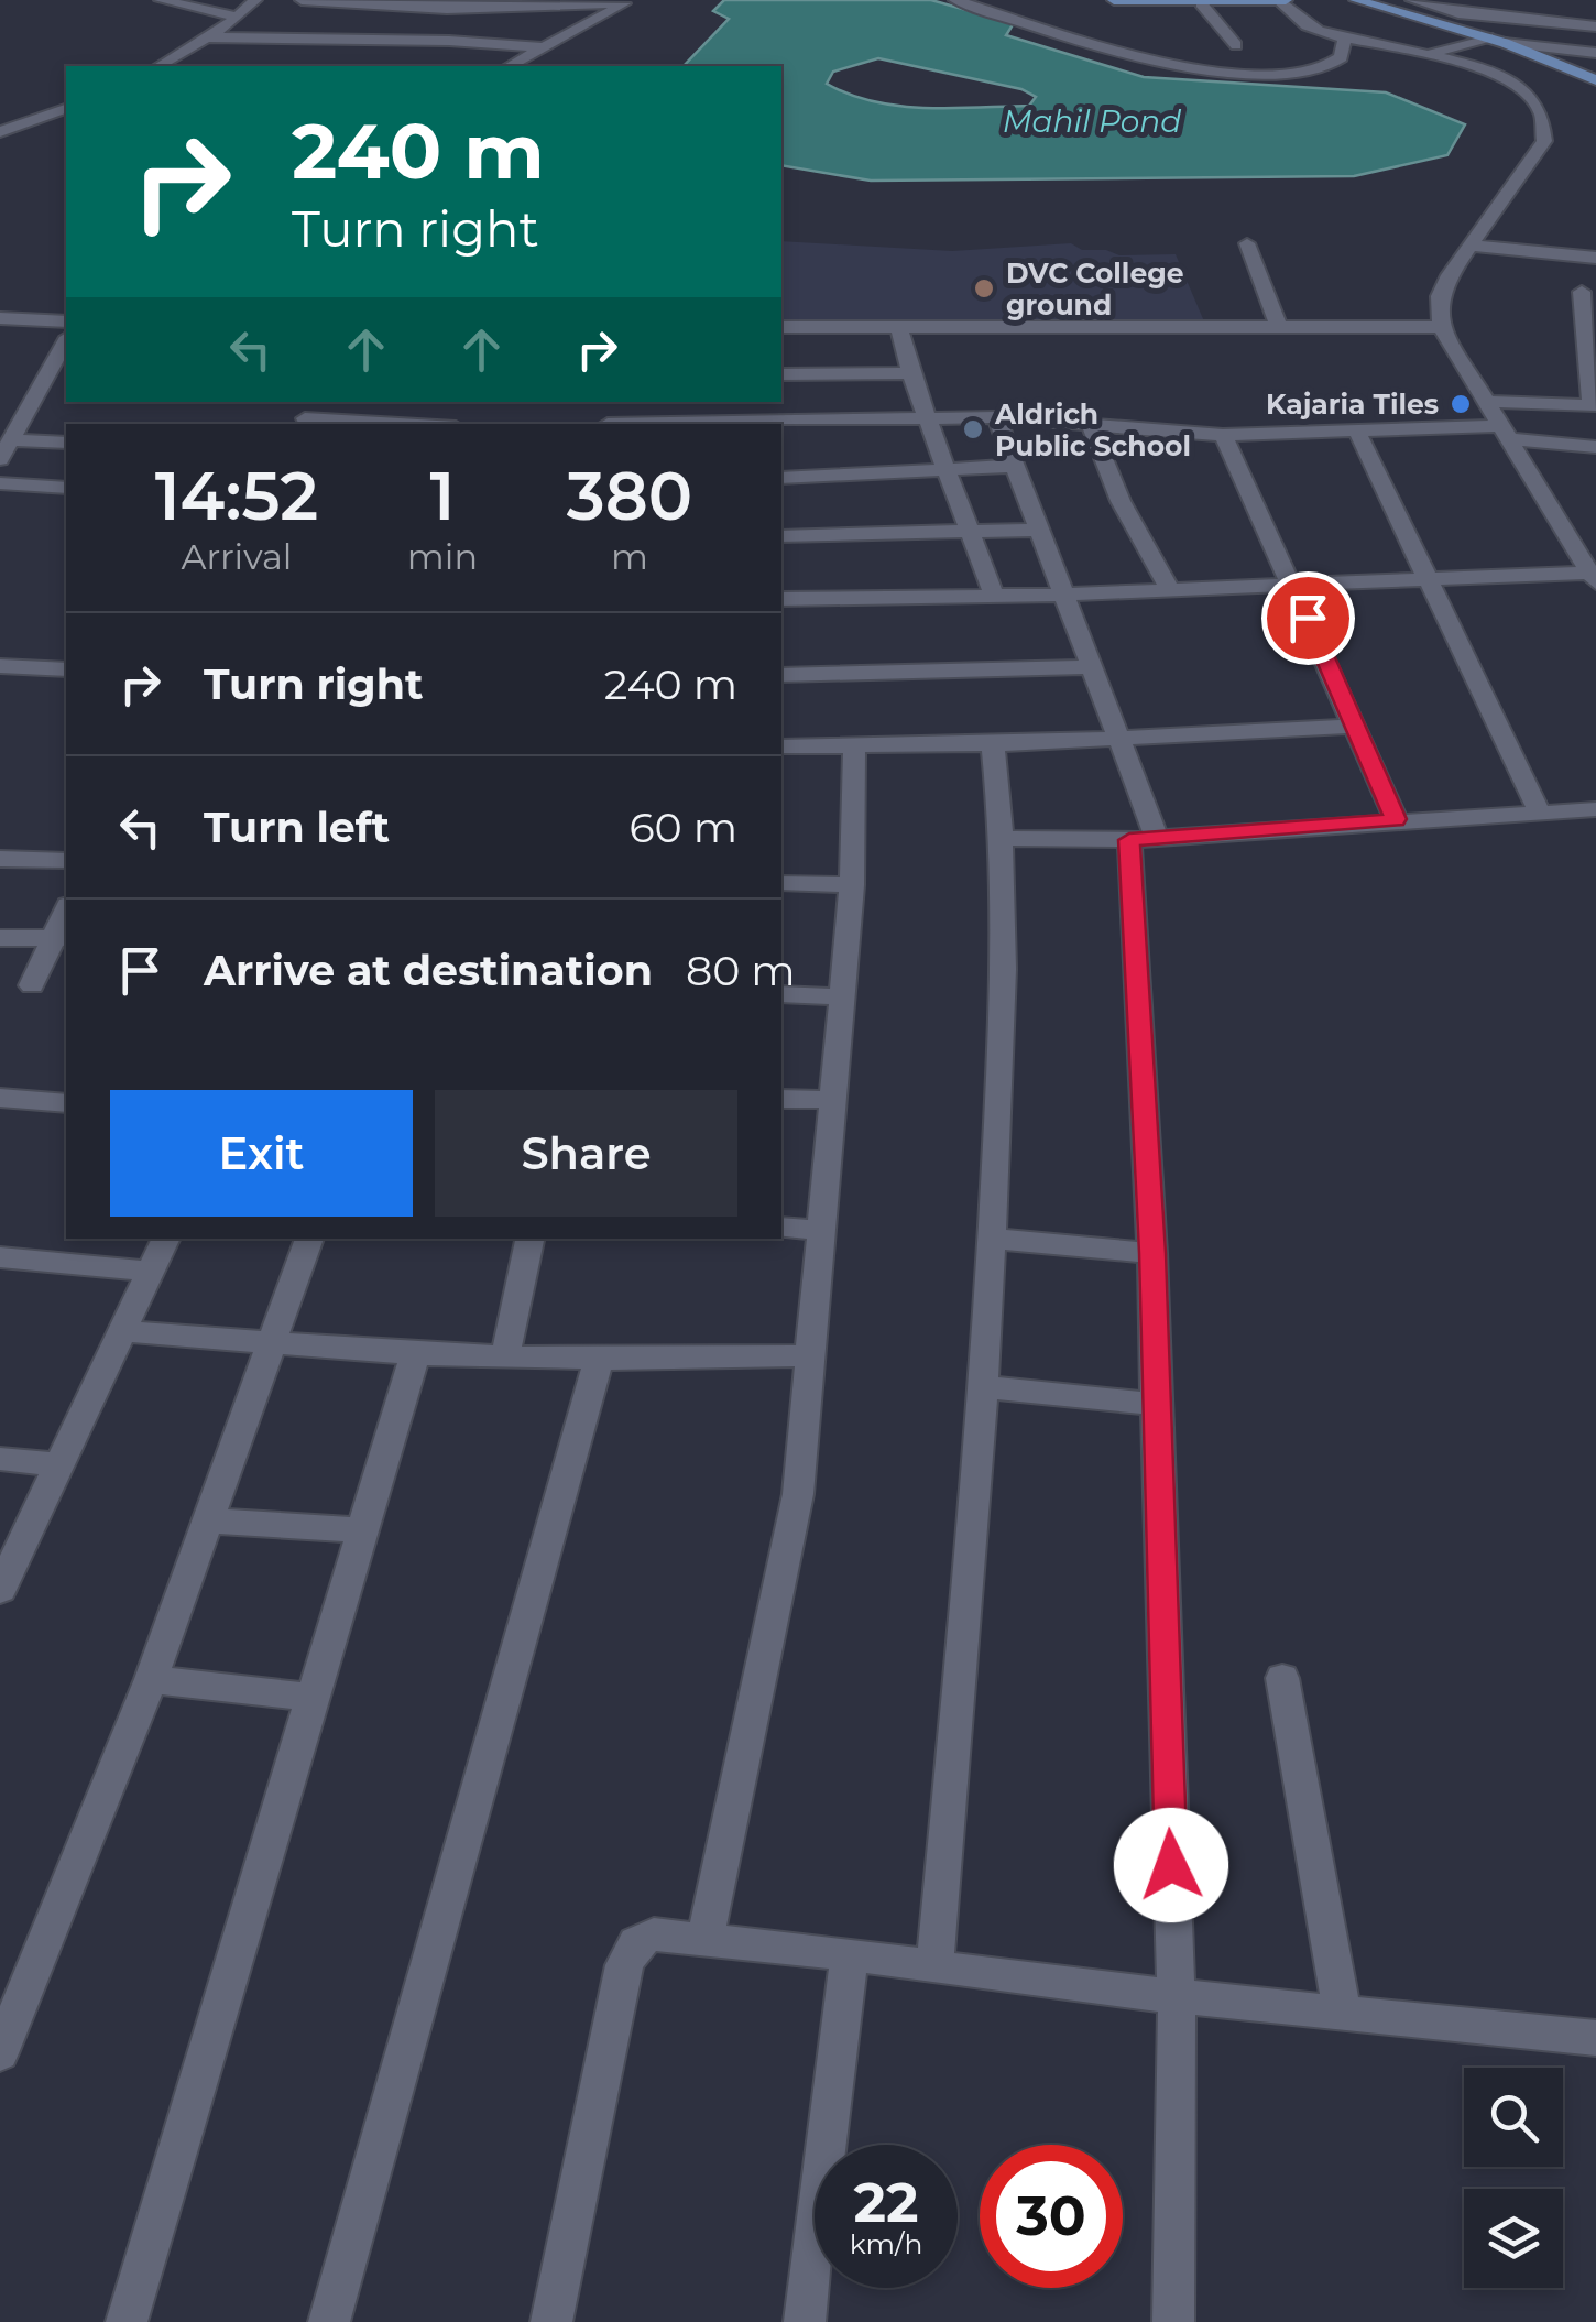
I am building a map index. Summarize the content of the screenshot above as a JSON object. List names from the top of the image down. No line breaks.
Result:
{"water":["Mahil Pond"],"places":["DVC College ground","Kajaria Tiles","Aldrich Public School"],"page":{"turn":["240 m","Turn right"],"eta":["14:52","Arrival","1","min","380","m"],"list":[{"name":"Turn right","value":"240 m"},{"name":"Turn left","value":"60 m"},{"name":"Arrive at destination","value":"80 m"}],"buttons":["Exit","Share"],"speed":"22 km/h","limit":"30"}}
